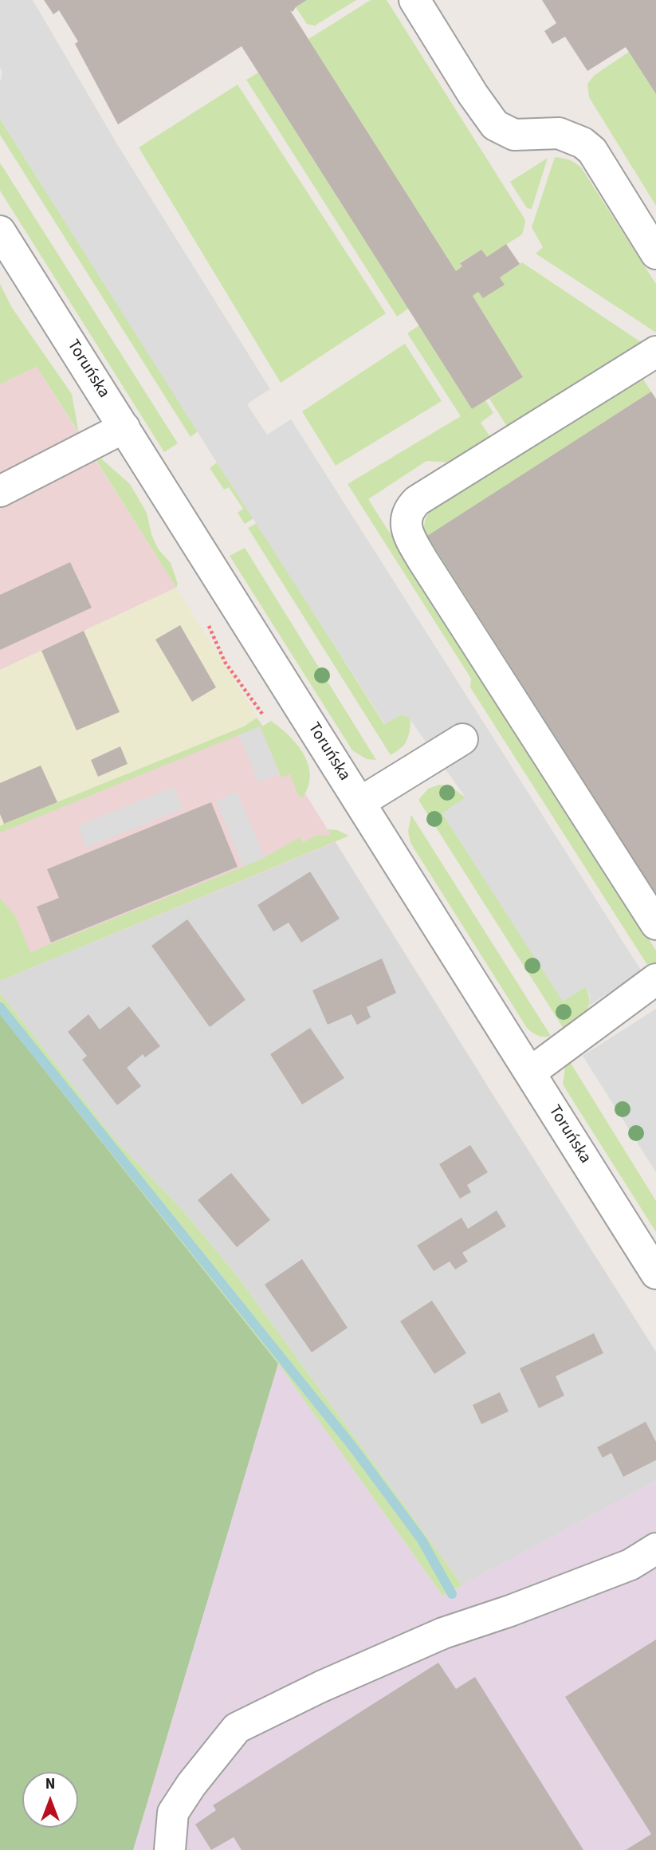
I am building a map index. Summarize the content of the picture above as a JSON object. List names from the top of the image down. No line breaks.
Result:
{"streets":{"street":["Toruńska"]},"north":"top"}
